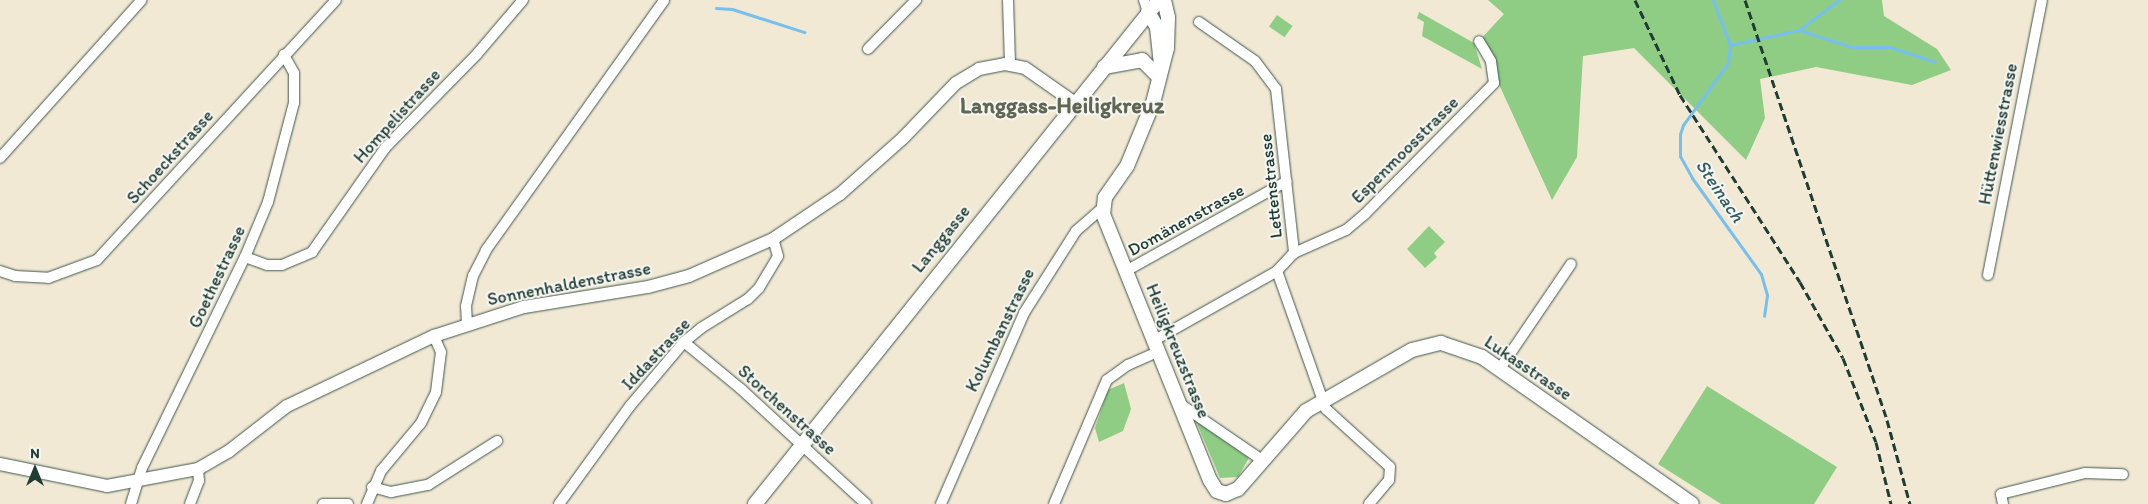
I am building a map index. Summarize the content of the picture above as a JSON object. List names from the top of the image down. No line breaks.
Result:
{"streets":{"main road":["Langgasse","Kolumbanstrasse","Heiligkreuzstrasse","Lukasstrasse"],"street":["Hompelistrasse","Hüttenwiesstrasse","Espenmoosstrasse","Schoeckstrasse","Lettenstrasse","Domänenstrasse","Goethestrasse","Sonnenhaldenstrasse","Iddastrasse","Storchenstrasse"]},"crossings":[["Hompelistrasse","Goethestrasse"],["Espenmoosstrasse","Lettenstrasse"],["Schoeckstrasse","Goethestrasse"],["Lettenstrasse","Domänenstrasse"],["Domänenstrasse","Heiligkreuzstrasse"],["Langgasse","Sonnenhaldenstrasse"],["Langgasse","Kolumbanstrasse"],["Langgasse","Storchenstrasse"],["Goethestrasse","Sonnenhaldenstrasse"],["Sonnenhaldenstrasse","Iddastrasse"],["Kolumbanstrasse","Heiligkreuzstrasse"],["Heiligkreuzstrasse","Lukasstrasse"],["Iddastrasse","Storchenstrasse"]],"districts":["Langgass-Heiligkreuz"],"water":["Steinach"],"north":"top"}
